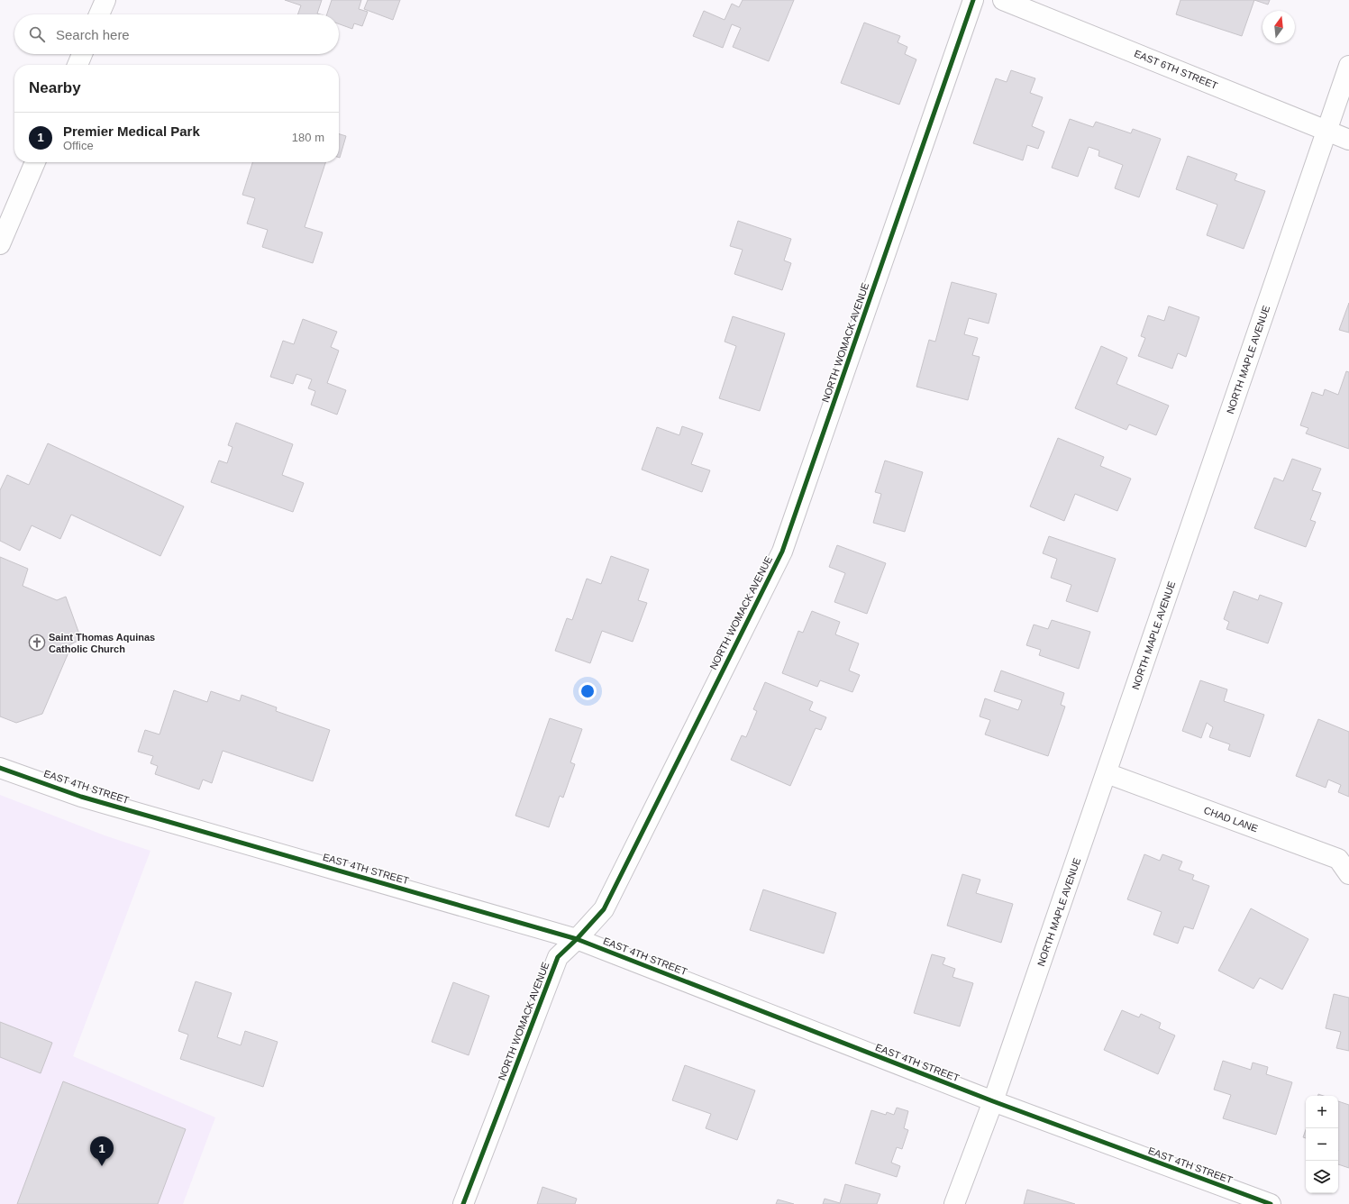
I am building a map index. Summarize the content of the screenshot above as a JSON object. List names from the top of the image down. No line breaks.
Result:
{"streets":{"street":["EAST 6TH STREET","NORTH WOMACK AVENUE","NORTH MAPLE AVENUE","EAST 4TH STREET","CHAD LANE"]},"crossings":[["EAST 6TH STREET","NORTH MAPLE AVENUE"],["NORTH WOMACK AVENUE","EAST 4TH STREET"],["NORTH MAPLE AVENUE","EAST 4TH STREET"],["NORTH MAPLE AVENUE","CHAD LANE"]],"places":{"church":["Saint Thomas Aquinas Catholic Church"]},"north":"top","page":{"search":"Search here","heading":"Nearby","list":[{"mark":"1","name":"Premier Medical Park","note":"Office","value":"180 m"}],"map_buttons":["+","−"],"pins":"1"}}
